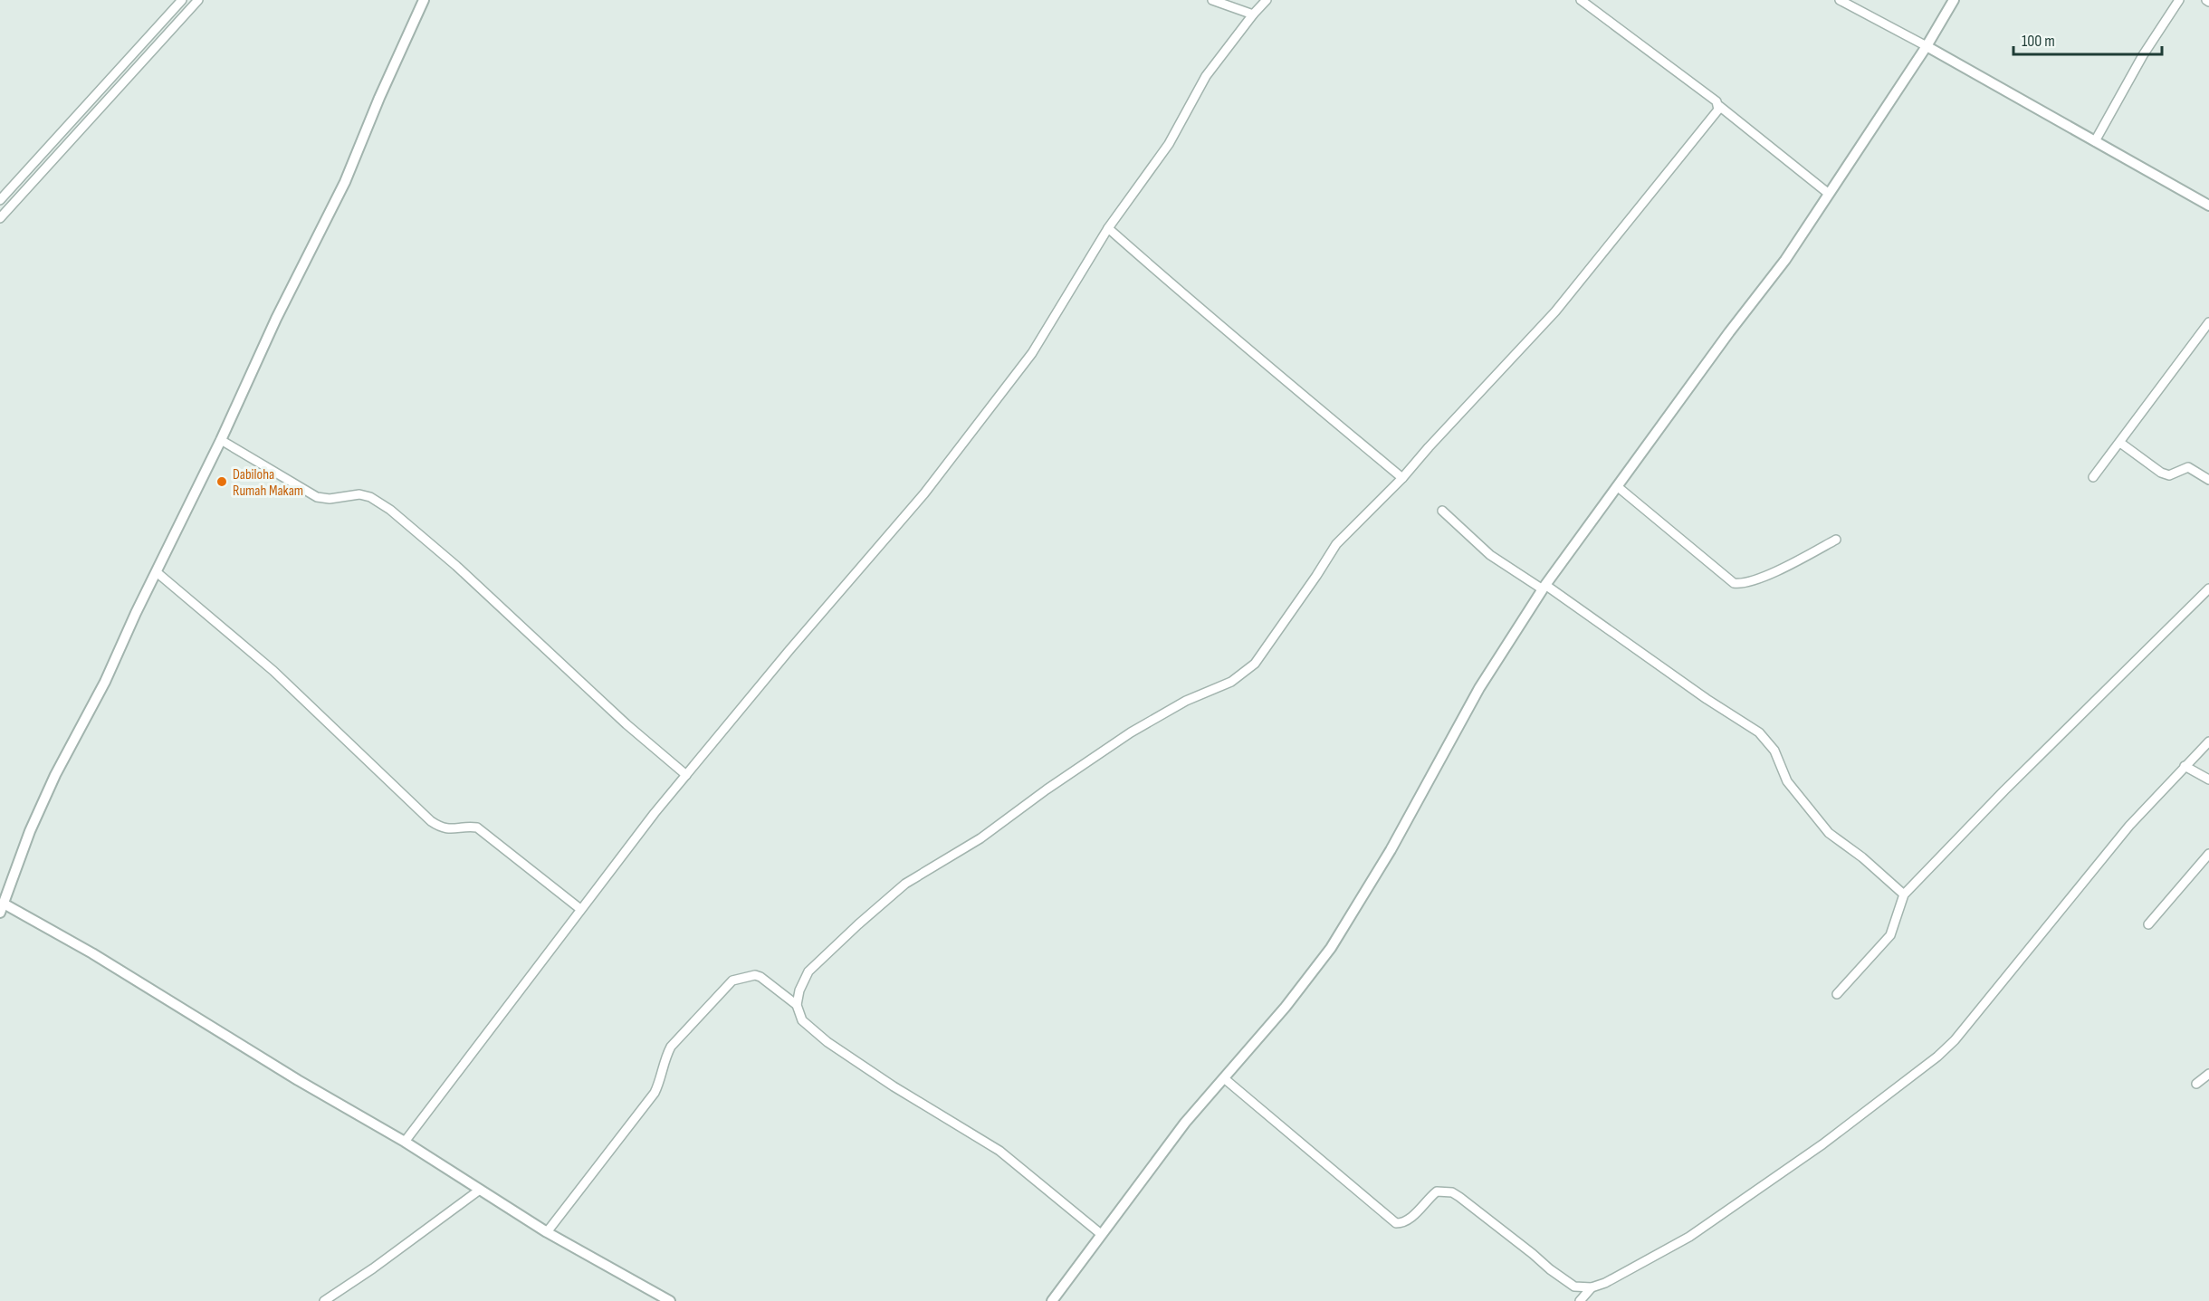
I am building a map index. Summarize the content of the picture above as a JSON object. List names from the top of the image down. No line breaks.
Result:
{"places":["Dabiloha Rumah Makam"],"scale_bar":"100 m"}
